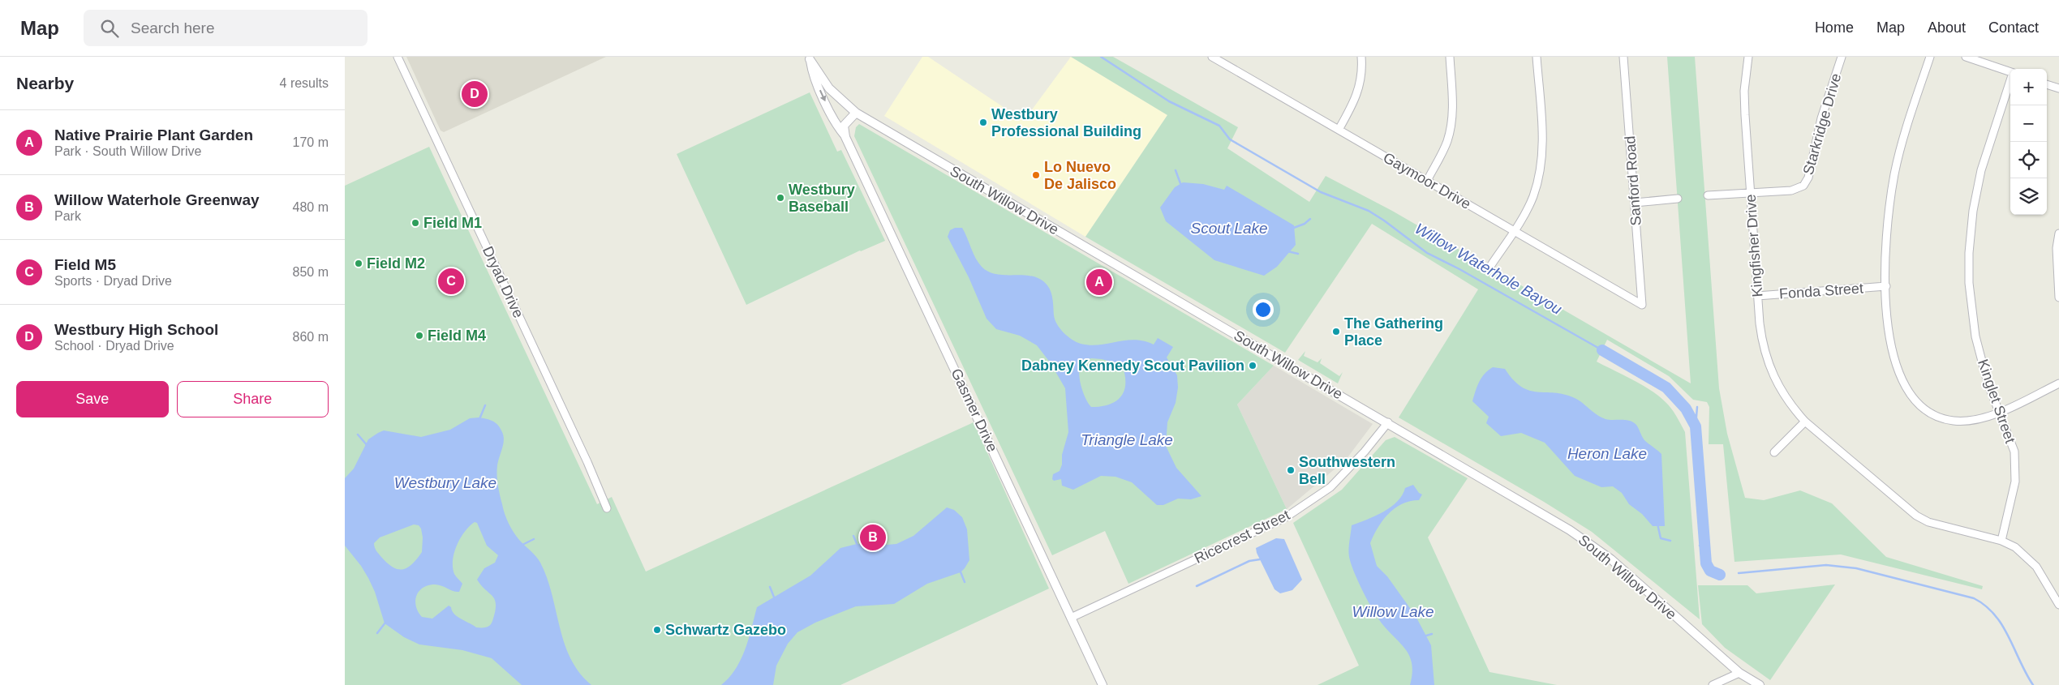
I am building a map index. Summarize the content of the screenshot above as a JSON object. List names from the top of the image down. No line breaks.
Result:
{"streets":{"street":["Starkridge Drive","Gaymoor Drive","Sanford Road","South Willow Drive","Kingfisher Drive","Dryad Drive","Fonda Street","Kinglet Street","Gasmer Drive","Ricecrest Street"]},"crossings":[["Starkridge Drive","Kingfisher Drive"],["Gaymoor Drive","Sanford Road"],["South Willow Drive","Gasmer Drive"],["South Willow Drive","Ricecrest Street"],["Kingfisher Drive","Fonda Street"],["Kingfisher Drive","Kinglet Street"],["Gasmer Drive","Ricecrest Street"]],"water":["Scout Lake","Willow Waterhole Bayou","Triangle Lake","Heron Lake","Westbury Lake","Willow Lake"],"places":["Westbury Professional Building","Lo Nuevo De Jalisco","Westbury Baseball","Field M1","Field M2","The Gathering Place","Field M4","Dabney Kennedy Scout Pavilion","Southwestern Bell","Schwartz Gazebo"],"page":{"header":"Map","search":"Search here","nav":["Home","Map","About","Contact"],"heading":["Nearby","4 results"],"map_buttons":["+","−"],"pins":["D","C","A","B"],"list":[{"mark":"A","name":"Native Prairie Plant Garden","note":"Park · South Willow Drive","value":"170 m"},{"mark":"B","name":"Willow Waterhole Greenway","note":"Park","value":"480 m"},{"mark":"C","name":"Field M5","note":"Sports · Dryad Drive","value":"850 m"},{"mark":"D","name":"Westbury High School","note":"School · Dryad Drive","value":"860 m"}],"buttons":["Save","Share"]}}
